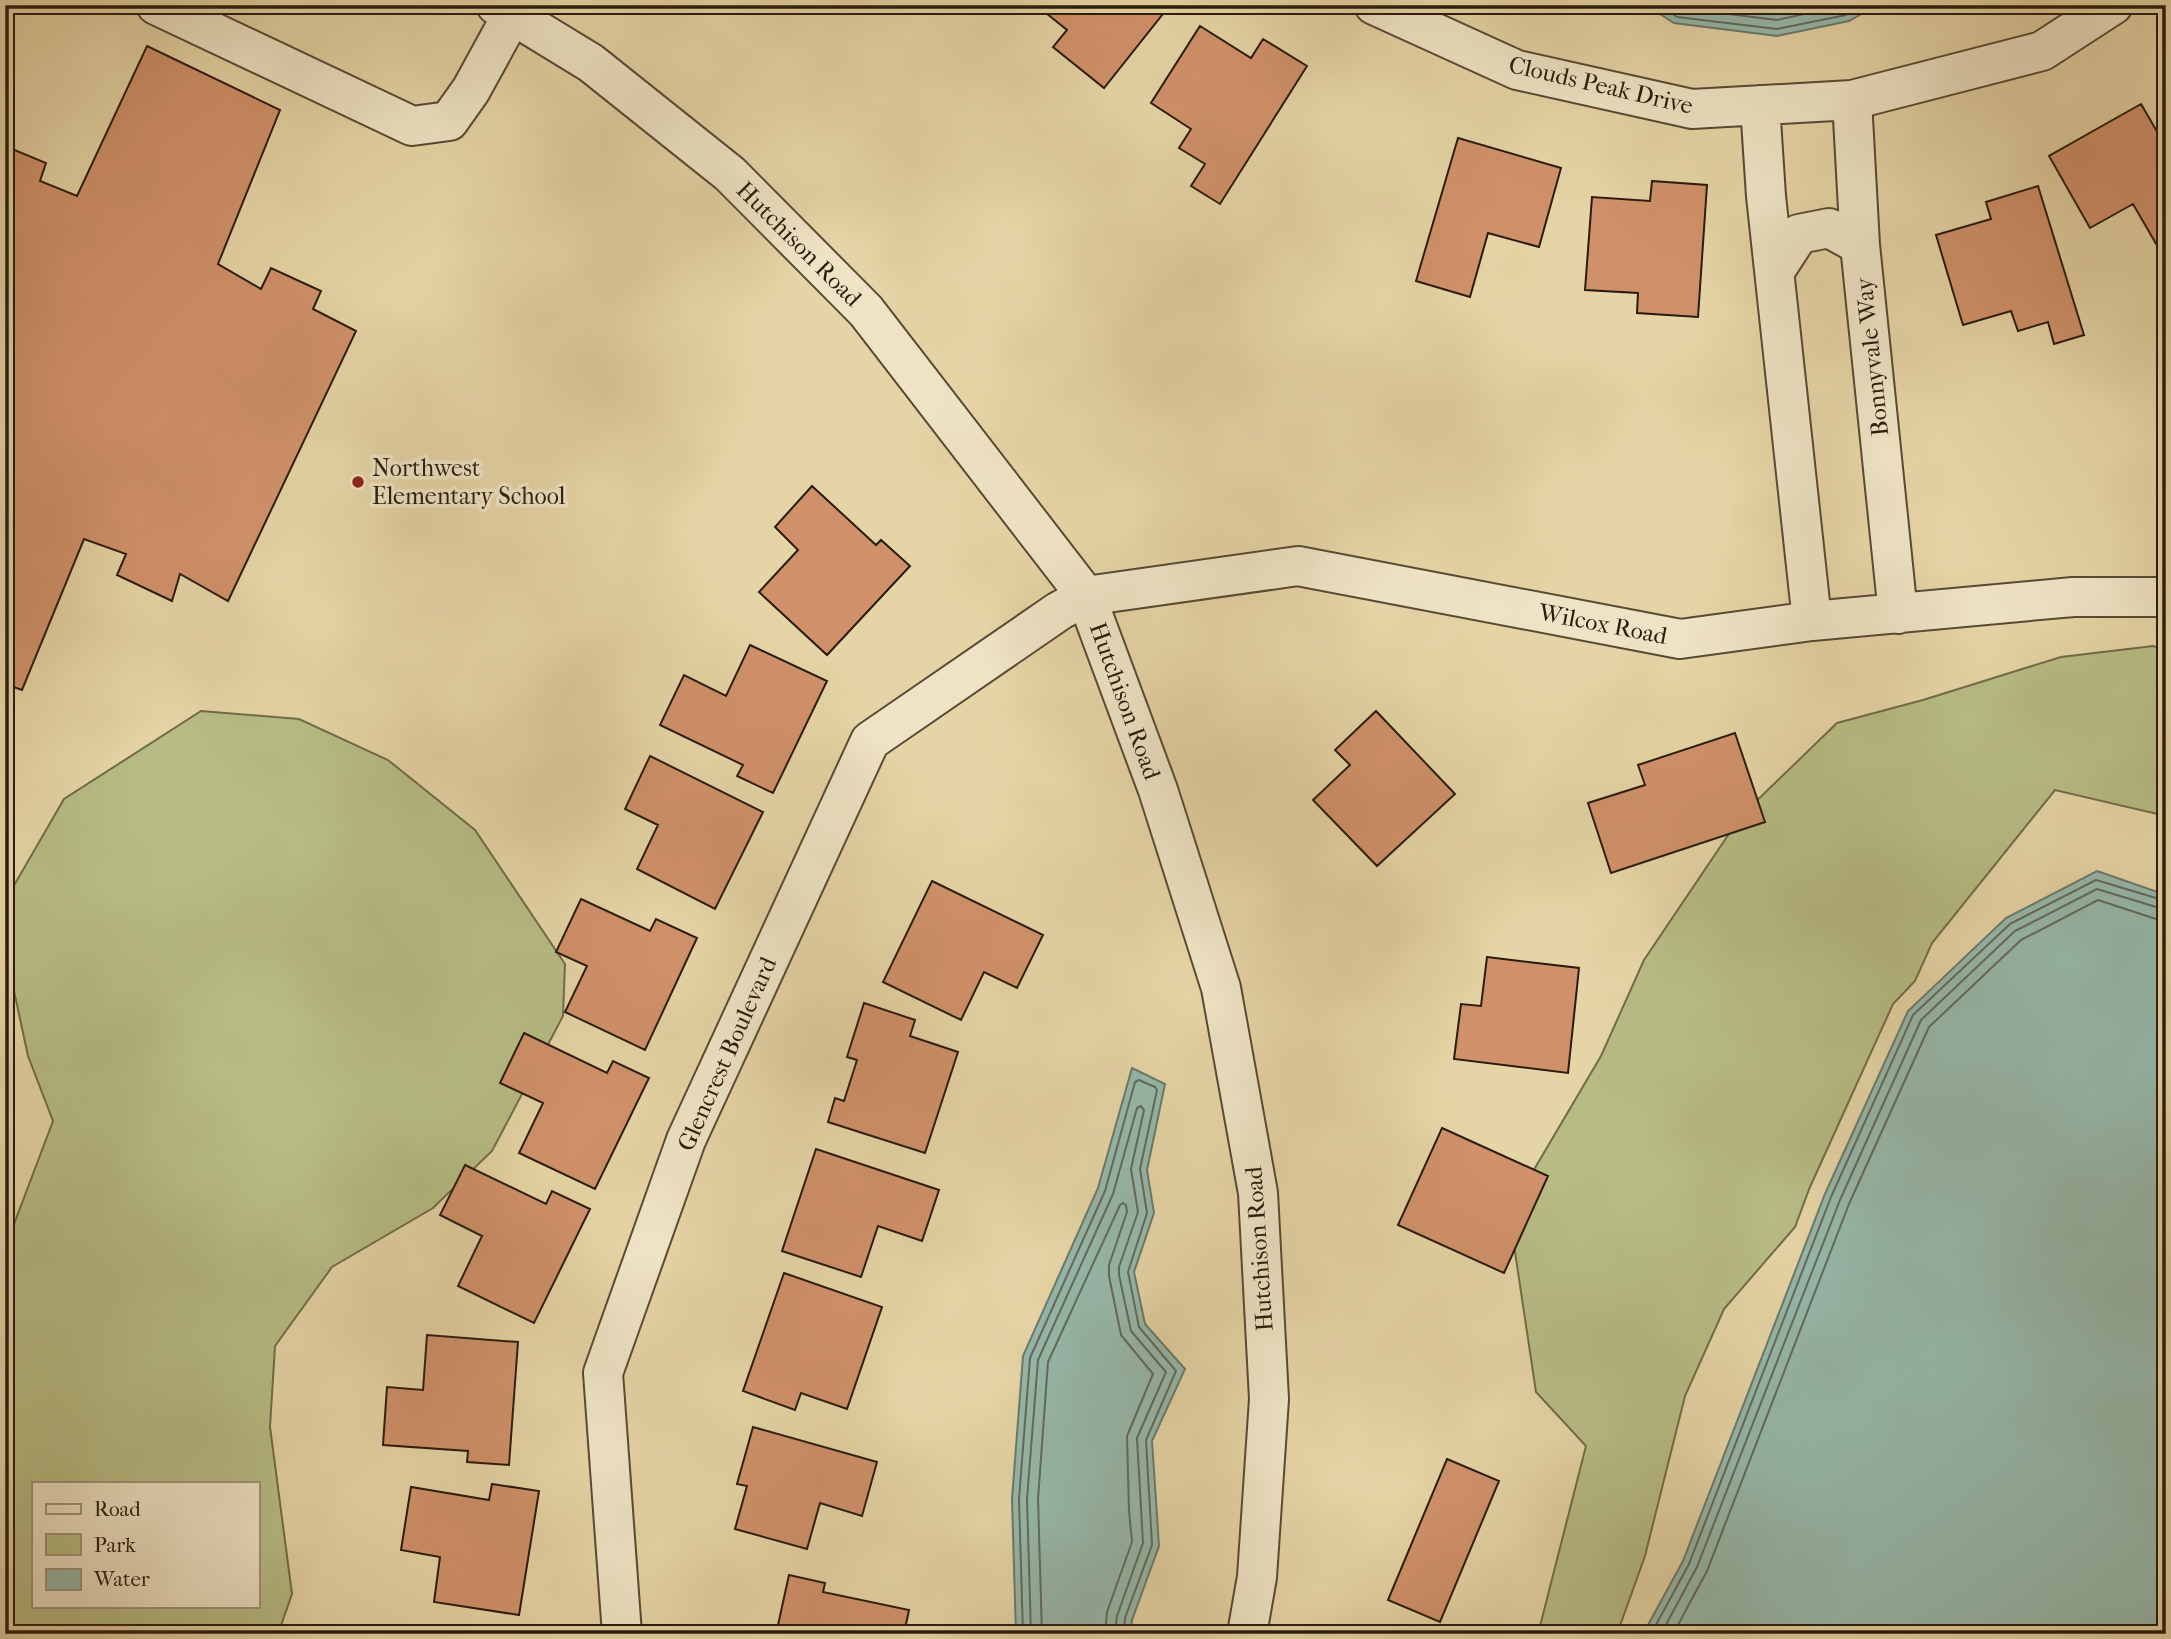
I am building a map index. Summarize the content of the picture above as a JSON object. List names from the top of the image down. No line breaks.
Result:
{"streets":{"street":["Clouds Peak Drive","Hutchison Road","Bonnyvale Way","Wilcox Road","Glencrest Boulevard"]},"crossings":[["Clouds Peak Drive","Bonnyvale Way"],["Hutchison Road","Wilcox Road"],["Hutchison Road","Glencrest Boulevard"],["Bonnyvale Way","Wilcox Road"],["Wilcox Road","Glencrest Boulevard"]],"places":["Northwest Elementary School"],"legend":["Road","Park","Water"]}
